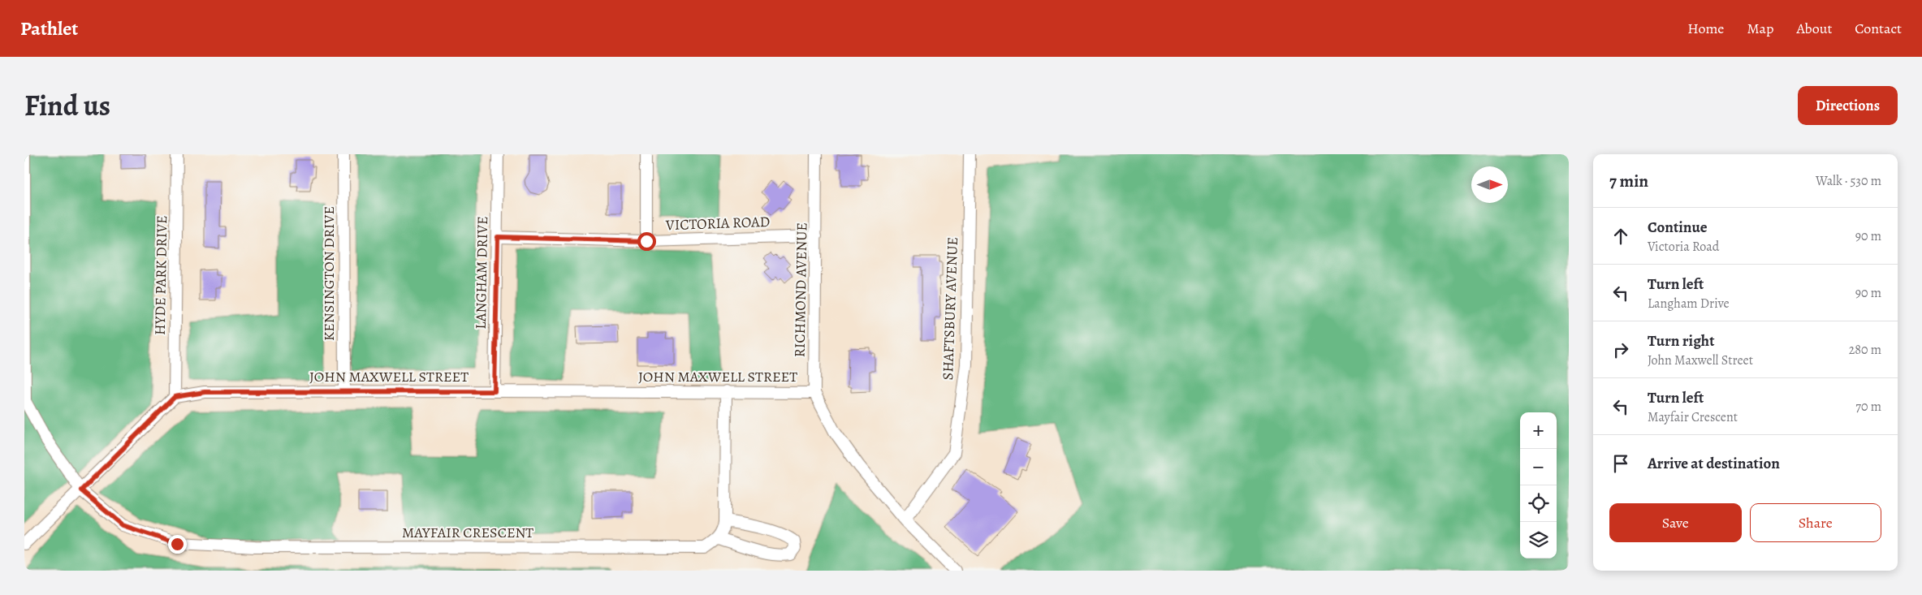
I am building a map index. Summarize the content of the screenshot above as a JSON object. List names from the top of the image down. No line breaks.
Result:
{"streets":{"street":["VICTORIA ROAD","LANGHAM DRIVE","KENSINGTON DRIVE","HYDE PARK DRIVE","RICHMOND AVENUE","SHAFTSBURY AVENUE","JOHN MAXWELL STREET","MAYFAIR CRESCENT"]},"crossings":[["VICTORIA ROAD","LANGHAM DRIVE"],["VICTORIA ROAD","RICHMOND AVENUE"],["LANGHAM DRIVE","JOHN MAXWELL STREET"],["KENSINGTON DRIVE","JOHN MAXWELL STREET"],["HYDE PARK DRIVE","JOHN MAXWELL STREET"],["RICHMOND AVENUE","SHAFTSBURY AVENUE"],["RICHMOND AVENUE","JOHN MAXWELL STREET"]],"north":"right","page":{"header":"Pathlet","nav":["Home","Map","About","Contact"],"title":"Find us","buttons":["Directions",["Save","Share"]],"heading":["7 min","Walk · 530 m"],"list":[["Continue","Victoria Road","90 m"],["Turn left","Langham Drive","90 m"],["Turn right","John Maxwell Street","280 m"],["Turn left","Mayfair Crescent","70 m"],"Arrive at destination"],"map_buttons":["+","−"]}}
